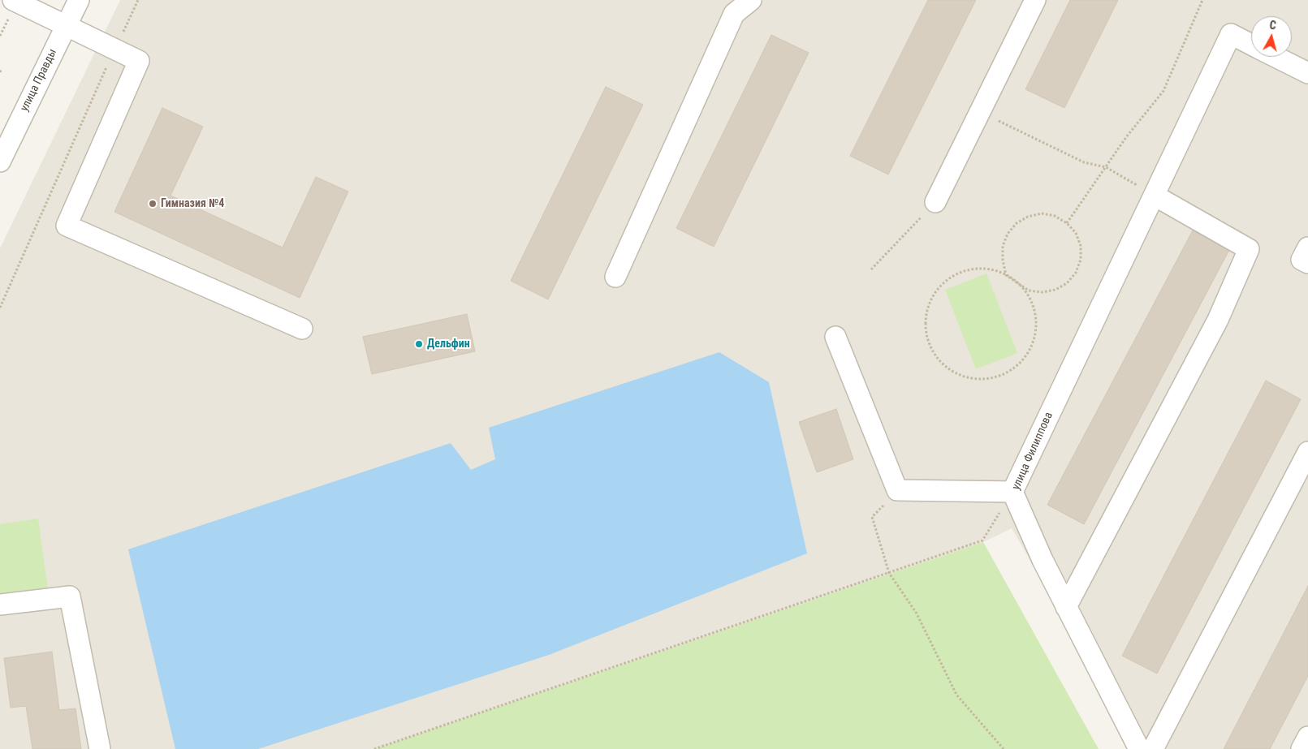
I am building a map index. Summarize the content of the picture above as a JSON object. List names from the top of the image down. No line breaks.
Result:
{"streets":{"street":["улица Правды","улица Филиппова"]},"places":["Гимназия №4","Дельфин"],"north":"top"}
